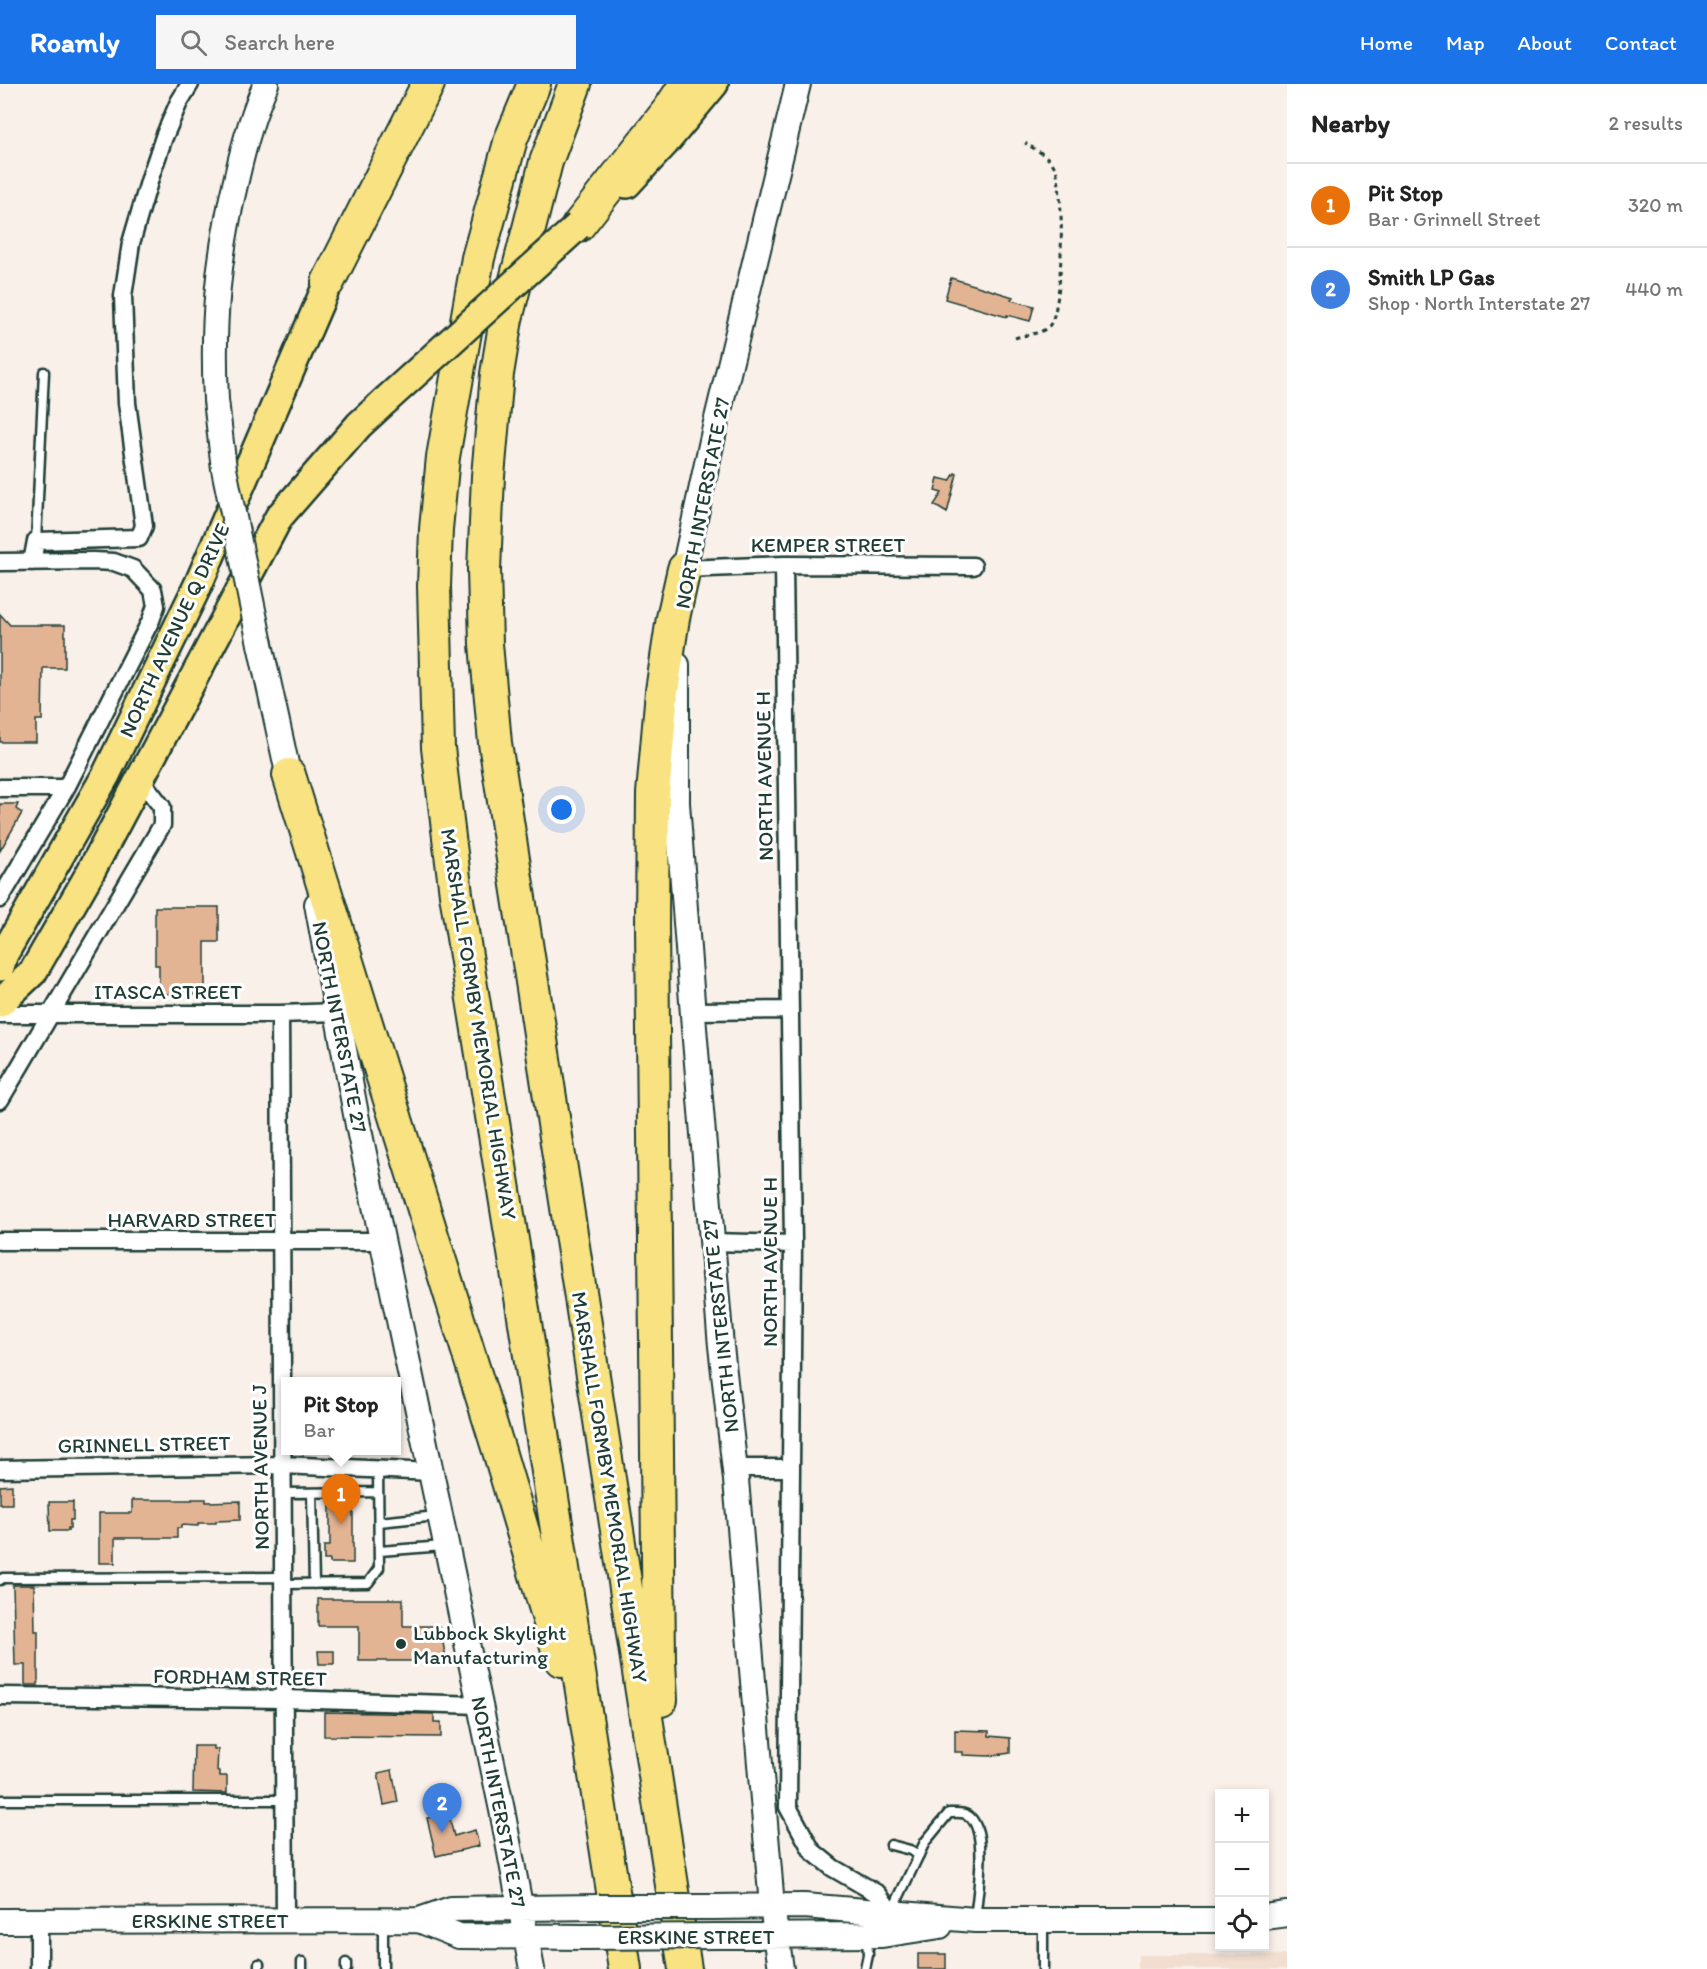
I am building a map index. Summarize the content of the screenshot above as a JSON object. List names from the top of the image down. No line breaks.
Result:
{"streets":{"highway":["MARSHALL FORMBY MEMORIAL HIGHWAY"],"main road":["NORTH INTERSTATE 27","NORTH AVENUE Q DRIVE","ERSKINE STREET"],"street":["KEMPER STREET","NORTH AVENUE H","ITASCA STREET","HARVARD STREET","GRINNELL STREET","NORTH AVENUE J","FORDHAM STREET"]},"crossings":[["NORTH INTERSTATE 27","KEMPER STREET"],["NORTH INTERSTATE 27","ITASCA STREET"],["NORTH INTERSTATE 27","HARVARD STREET"],["NORTH INTERSTATE 27","GRINNELL STREET"],["NORTH INTERSTATE 27","FORDHAM STREET"],["NORTH INTERSTATE 27","ERSKINE STREET"],["KEMPER STREET","NORTH AVENUE H"],["NORTH AVENUE H","ERSKINE STREET"],["ITASCA STREET","NORTH AVENUE J"],["HARVARD STREET","NORTH AVENUE J"],["GRINNELL STREET","NORTH AVENUE J"],["NORTH AVENUE J","FORDHAM STREET"],["NORTH AVENUE J","ERSKINE STREET"]],"places":["Lubbock Skylight Manufacturing"],"page":{"header":"Roamly","search":"Search here","nav":["Home","Map","About","Contact"],"heading":["Nearby","2 results"],"list":[{"mark":"1","name":"Pit Stop","note":"Bar · Grinnell Street","value":"320 m"},{"mark":"2","name":"Smith LP Gas","note":"Shop · North Interstate 27","value":"440 m"}],"popup":["Pit Stop","Bar"],"pins":["1","2"],"map_buttons":["+","−"]}}
